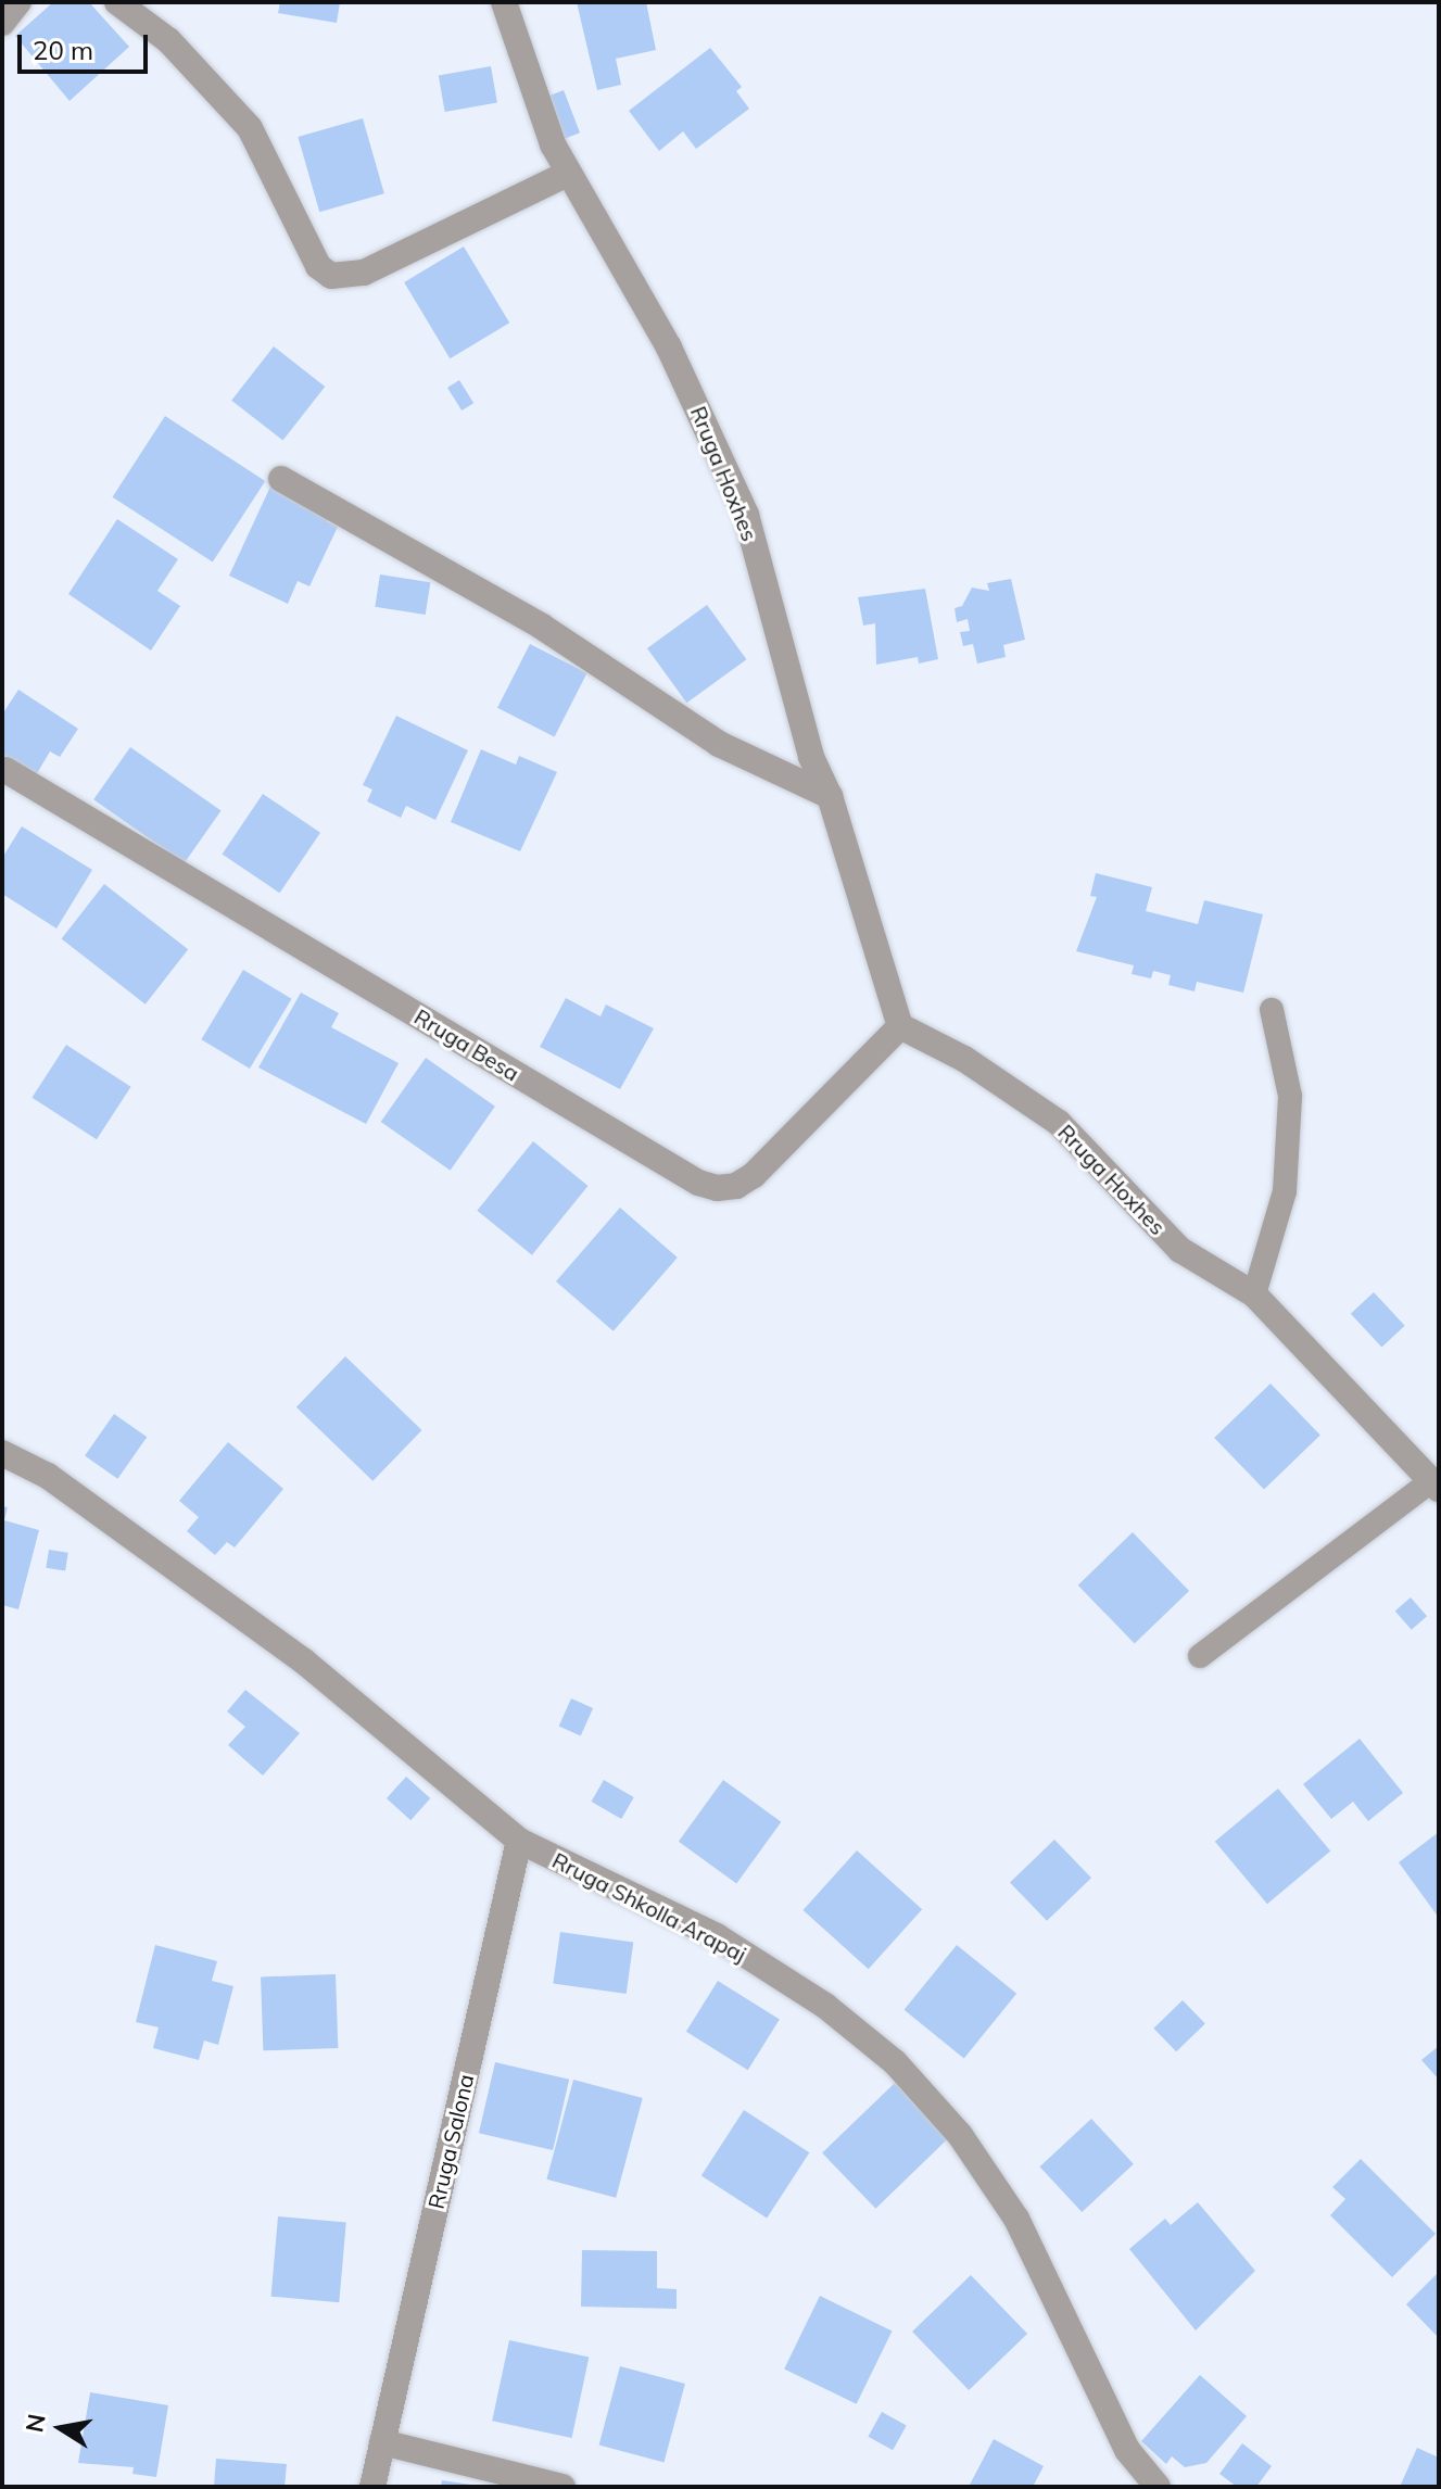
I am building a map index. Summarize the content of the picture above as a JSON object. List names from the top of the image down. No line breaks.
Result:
{"streets":{"street":["Rruga Hoxhes","Rruga Besa","Rruga Shkolla Arapaj","Rruga Salona"]},"crossings":[["Rruga Hoxhes","Rruga Besa"],["Rruga Shkolla Arapaj","Rruga Salona"]],"scale_bar":"20 m","north":"left"}
